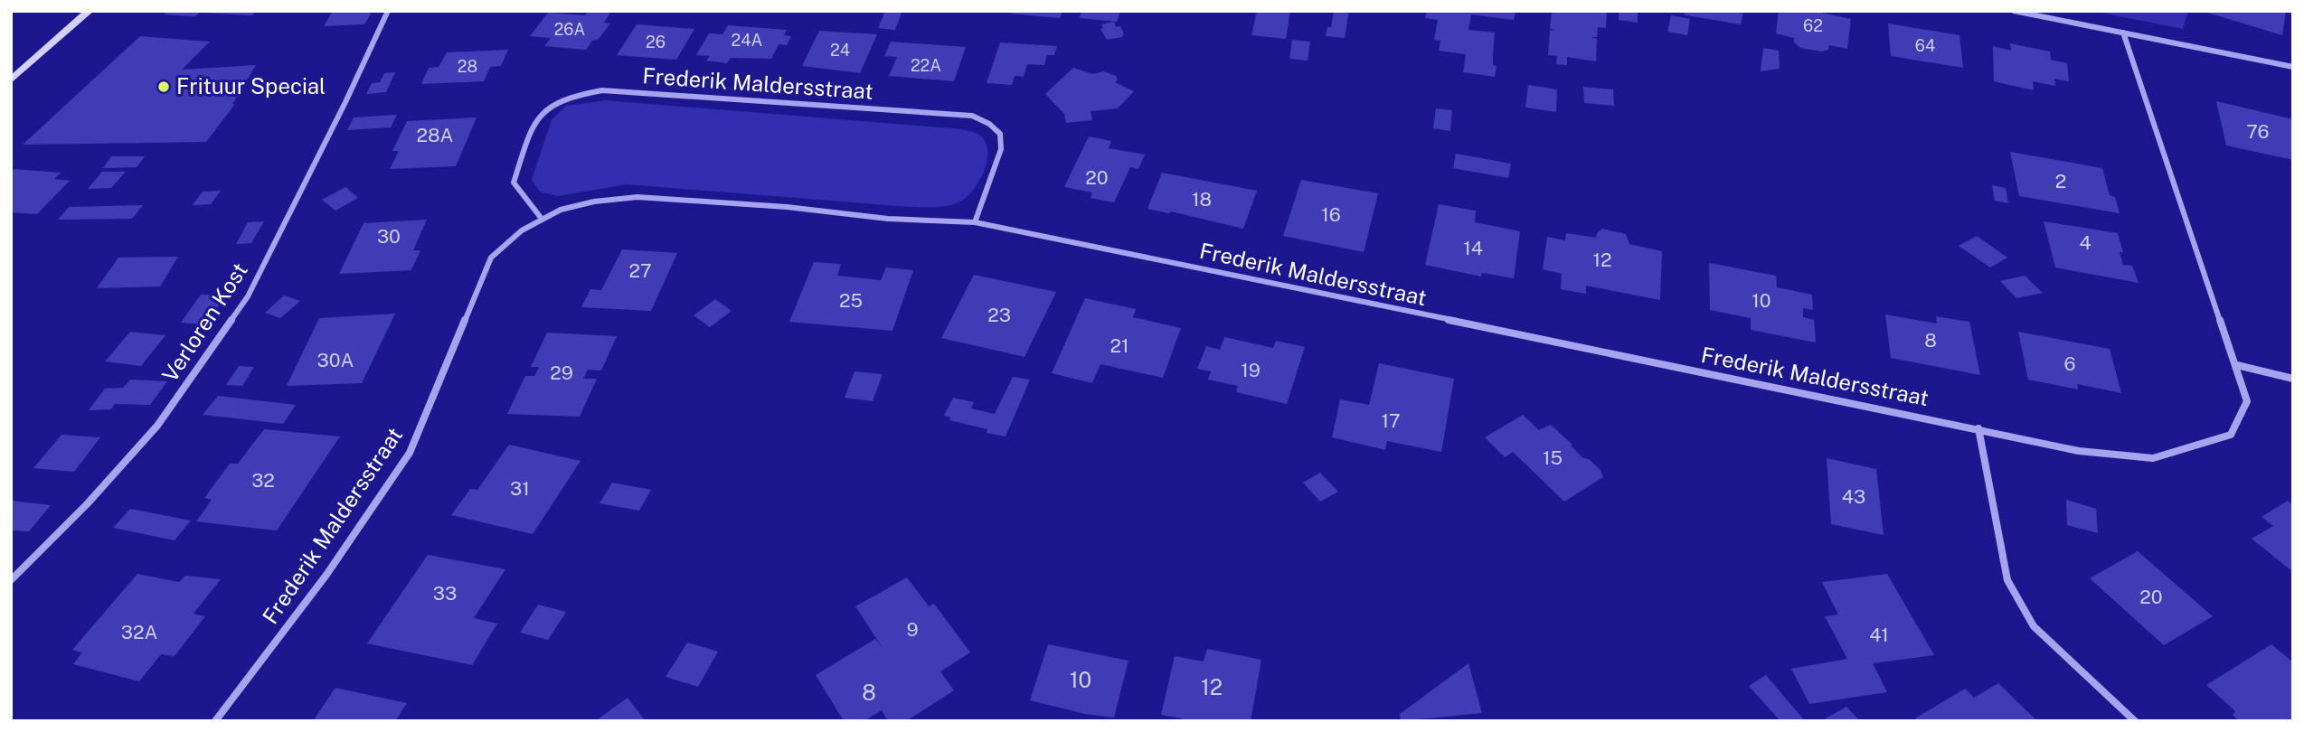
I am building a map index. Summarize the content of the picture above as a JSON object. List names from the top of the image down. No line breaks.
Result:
{"streets":{"street":["Frederik Maldersstraat","Verloren Kost"]},"places":["Frituur Special"],"house_numbers":["62","26A","24A","26","64","24","22A","28","76","28A","20","2","18","16","30","4","14","12","27","25","10","23","8","21","30A","6","19","29","17","15","32","31","43","33","20","9","32A","41","10","12","8"]}
